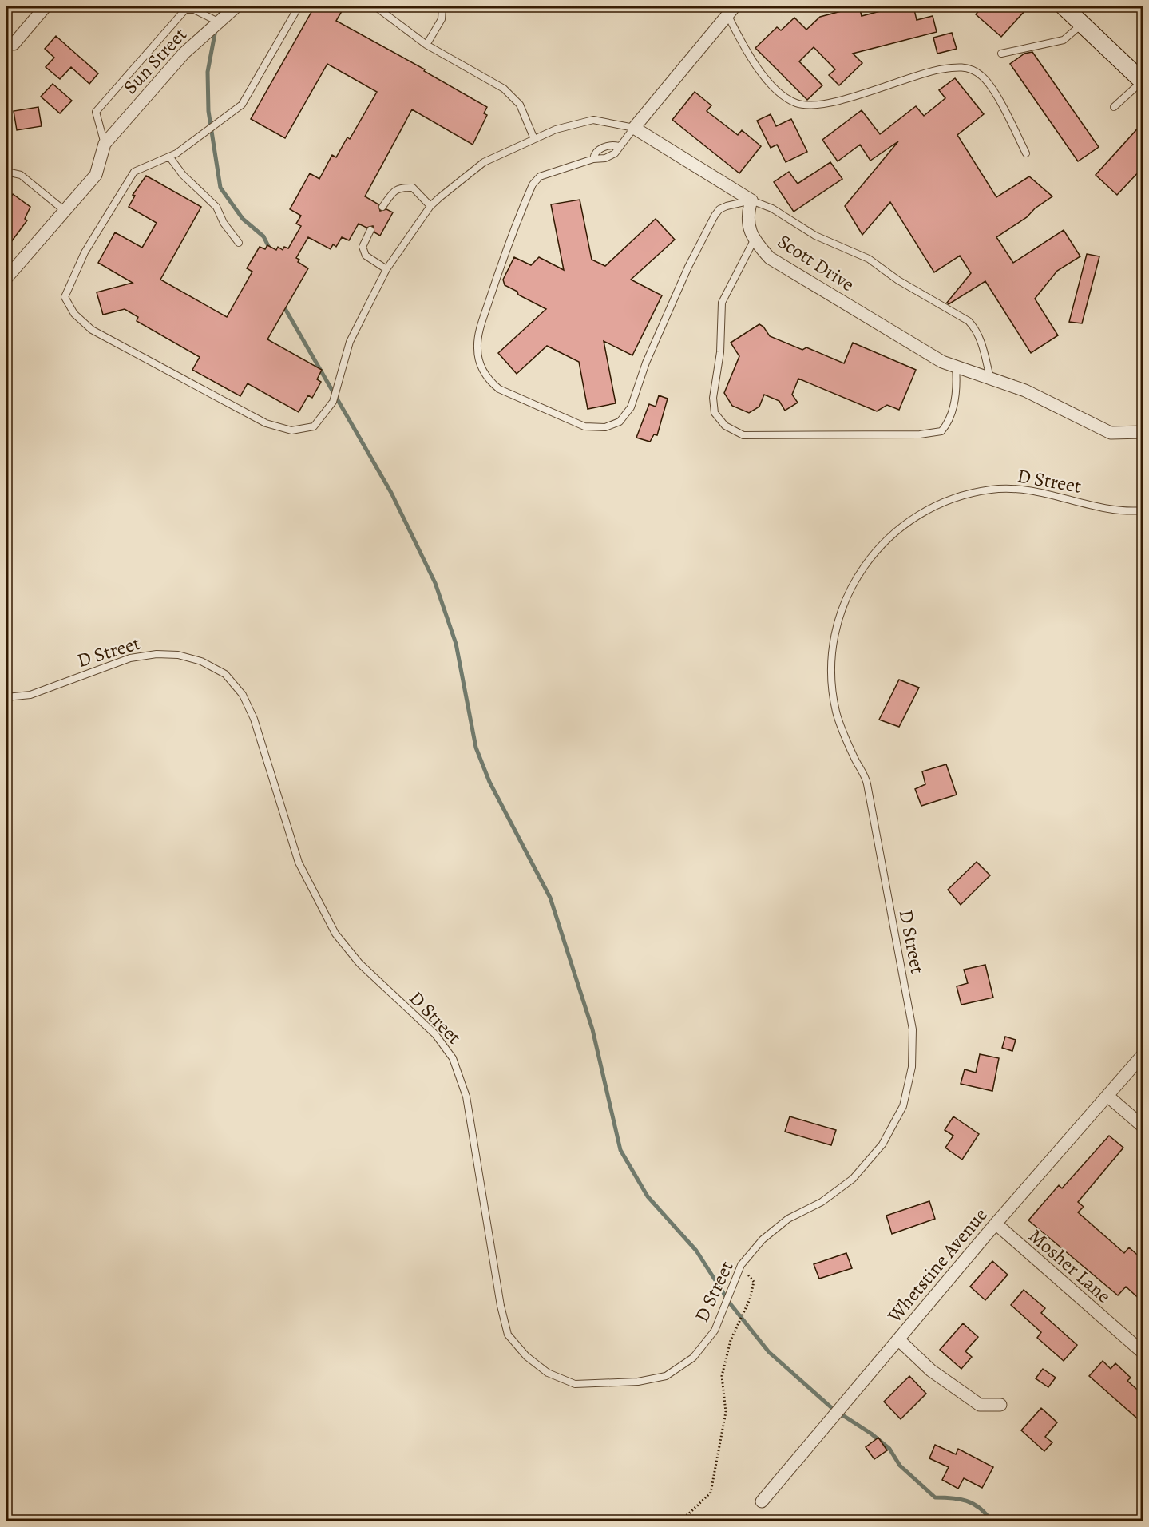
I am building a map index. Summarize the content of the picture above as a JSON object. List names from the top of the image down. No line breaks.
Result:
{"streets":{"street":["Sun Street","Scott Drive","Whetstine Avenue","Mosher Lane"],"lane":["D Street"]},"crossings":[["Whetstine Avenue","Mosher Lane"]]}
